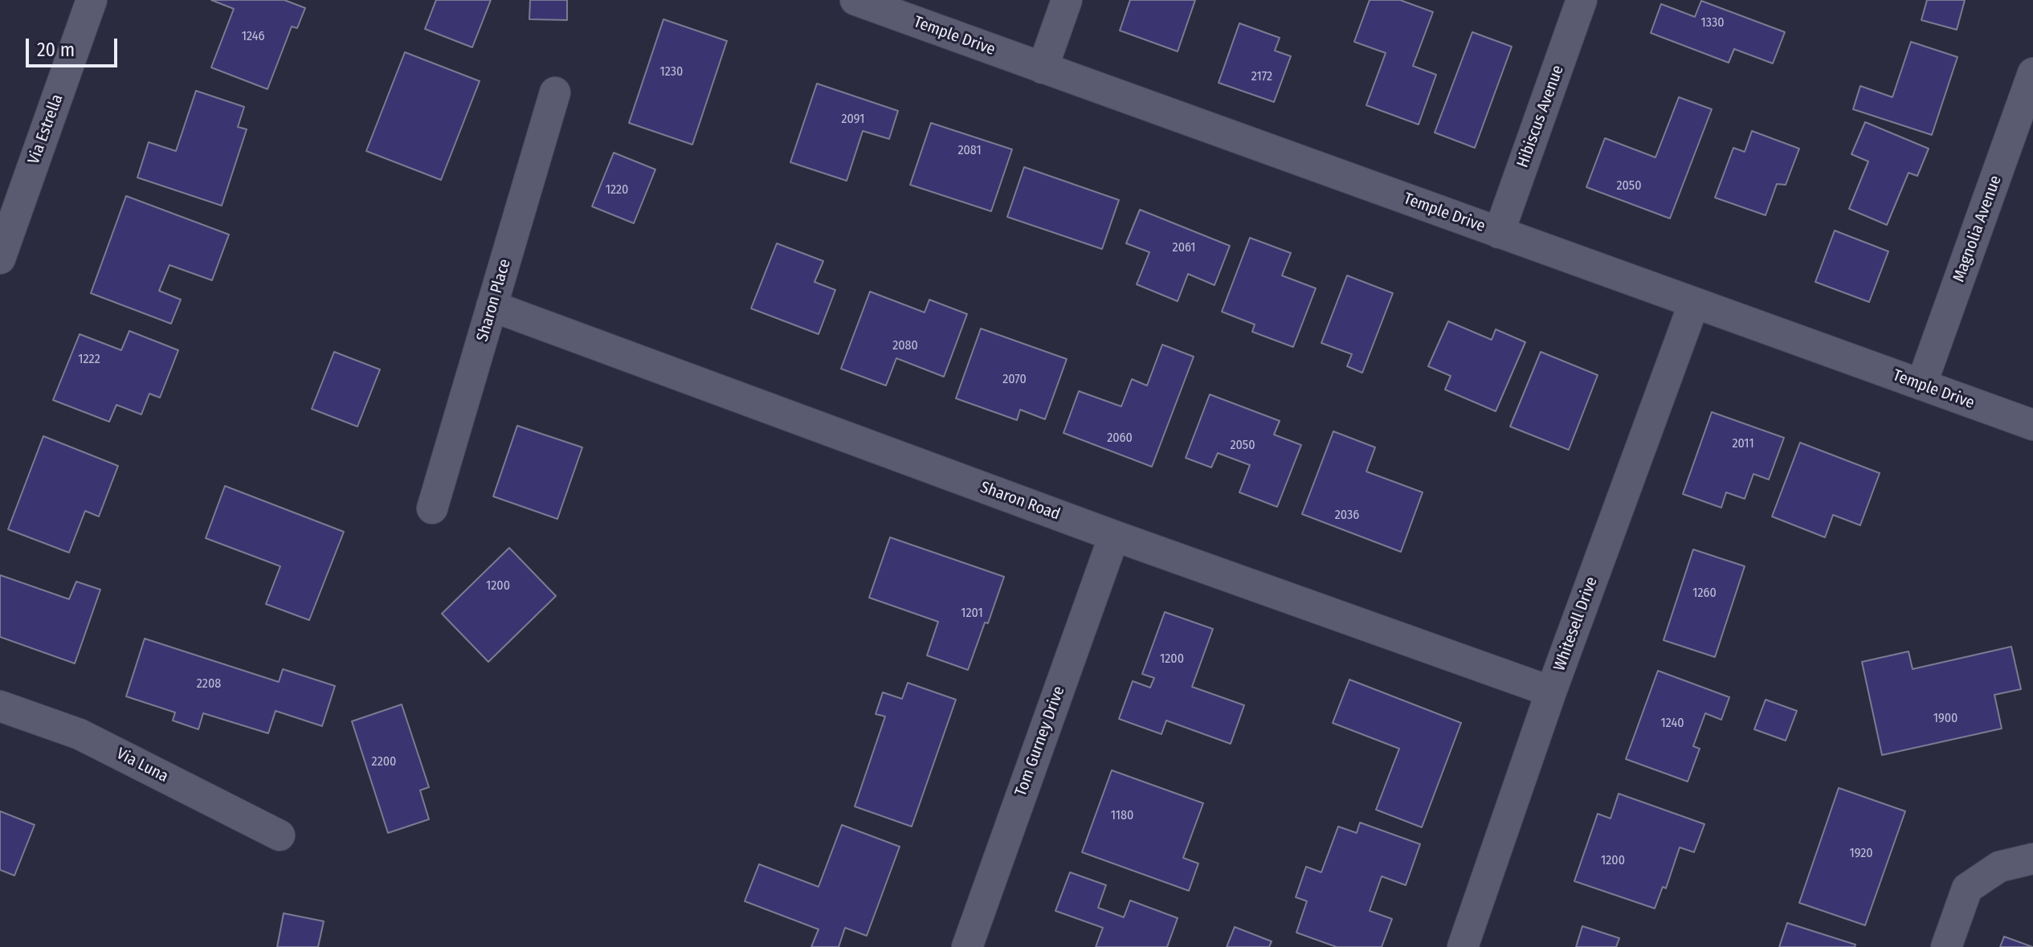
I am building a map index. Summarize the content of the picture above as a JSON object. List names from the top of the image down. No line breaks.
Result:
{"streets":{"street":["Temple Drive","Hibiscus Avenue","Via Estrella","Magnolia Avenue","Sharon Place","Sharon Road","Whitesell Drive","Tom Gurney Drive","Via Luna"]},"crossings":[["Temple Drive","Hibiscus Avenue"],["Temple Drive","Magnolia Avenue"],["Temple Drive","Whitesell Drive"],["Sharon Place","Sharon Road"],["Sharon Road","Whitesell Drive"],["Sharon Road","Tom Gurney Drive"]],"house_numbers":["1330","1246","1230","2172","2091","2081","2050","1220","2061","2080","1222","2070","2060","2011","2050","2036","1200","1260","1201","1200","2208","1900","1240","2200","1180","1920","1200"],"scale_bar":"20 m"}
